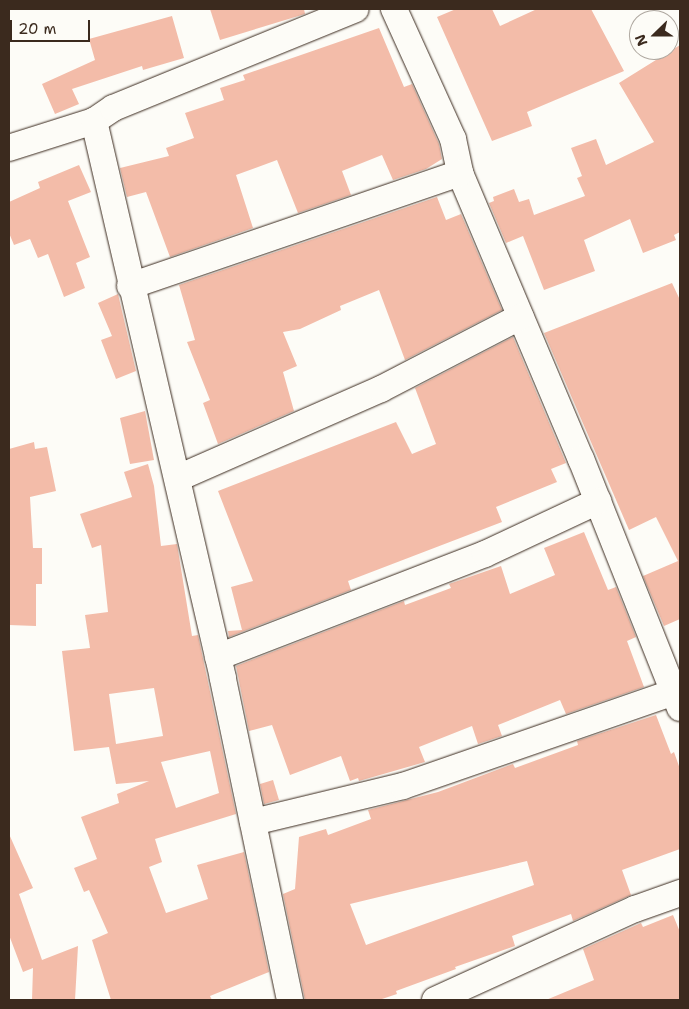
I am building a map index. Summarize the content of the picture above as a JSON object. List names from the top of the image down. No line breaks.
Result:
{"scale_bar":"20 m","north":"left"}
